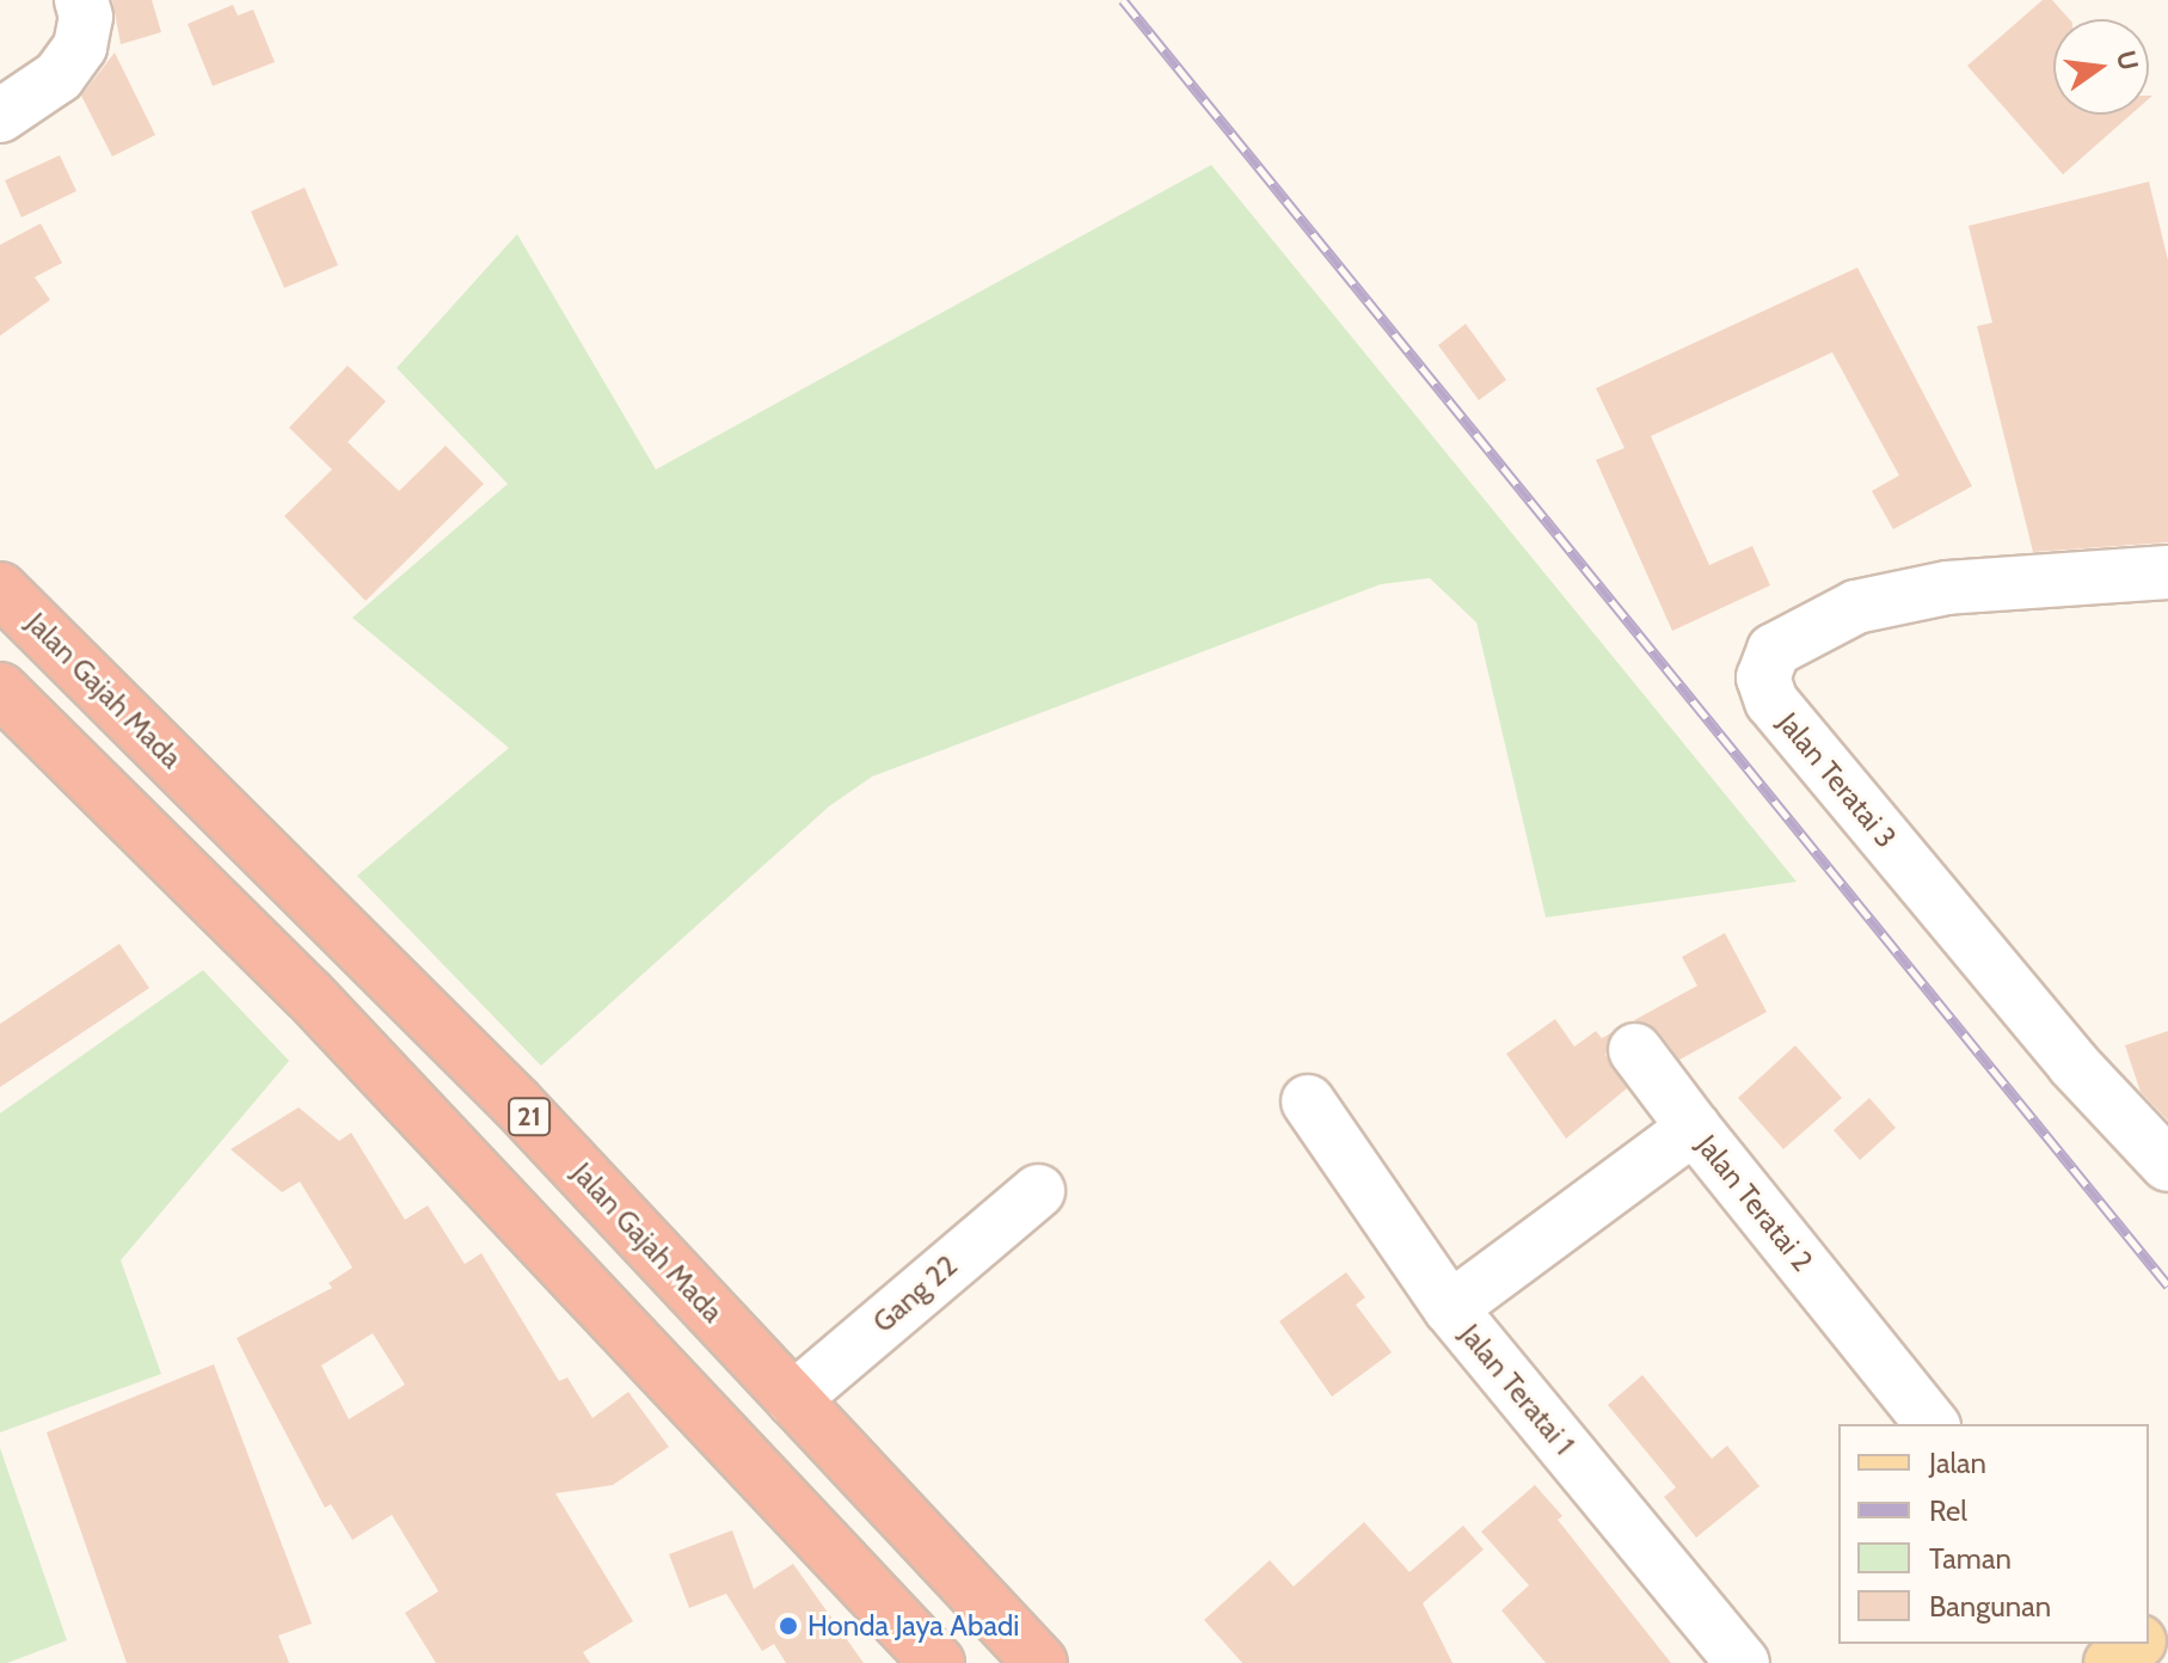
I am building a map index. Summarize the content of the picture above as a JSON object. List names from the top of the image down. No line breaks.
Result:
{"streets":{"highway":["Jalan Gajah Mada","21"],"street":["Jalan Teratai 3","Jalan Teratai 2","Gang 22","Jalan Teratai 1"]},"crossings":[["Jalan Gajah Mada","Gang 22"],["Jalan Teratai 2","Jalan Teratai 1"]],"places":["Honda Jaya Abadi"],"legend":["Jalan","Rel","Taman","Bangunan"],"north":"right"}
